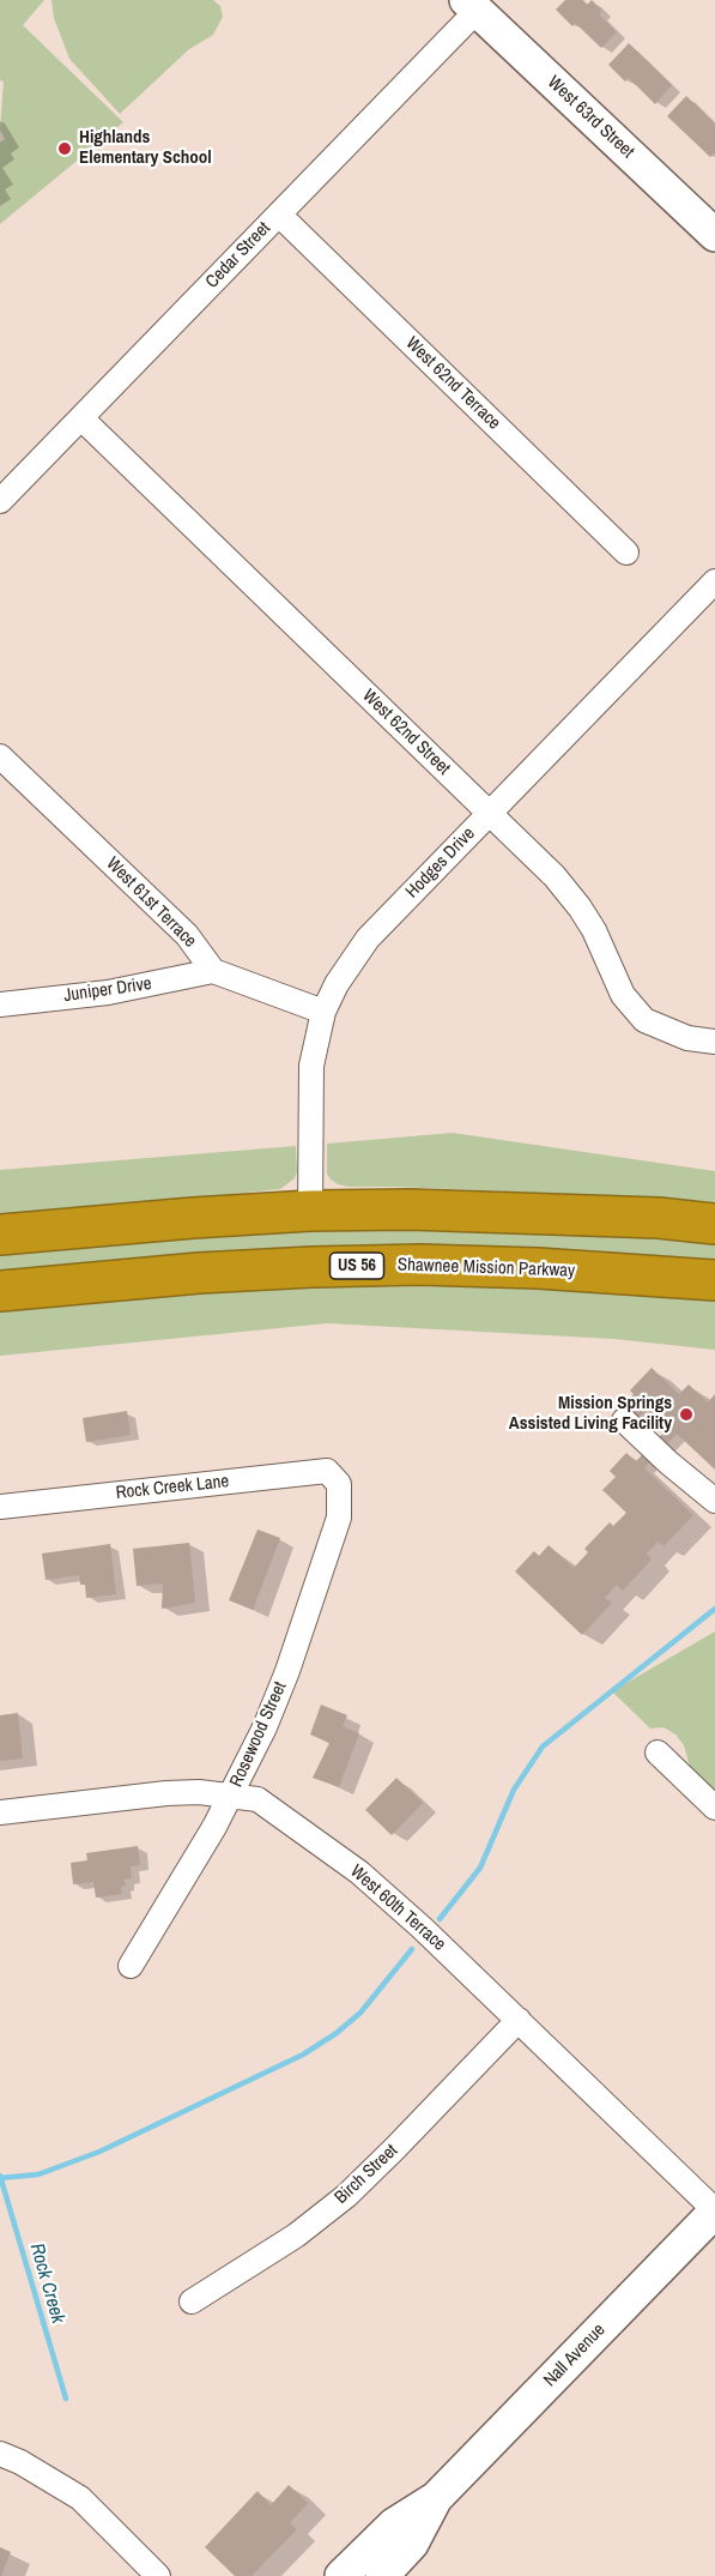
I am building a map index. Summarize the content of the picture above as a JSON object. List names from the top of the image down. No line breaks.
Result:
{"streets":{"highway":["US 56","Shawnee Mission Parkway"],"main road":["West 63rd Street","Nall Avenue"],"street":["Cedar Street","West 62nd Terrace","West 62nd Street","Hodges Drive","West 61st Terrace","Juniper Drive","Rock Creek Lane","Rosewood Street","West 60th Terrace","Birch Street"]},"crossings":[["West 63rd Street","Cedar Street"],["Cedar Street","West 62nd Terrace"],["Cedar Street","West 62nd Street"],["West 62nd Street","Hodges Drive"],["West 61st Terrace","Juniper Drive"],["Rock Creek Lane","Rosewood Street"],["Rosewood Street","West 60th Terrace"],["West 60th Terrace","Birch Street"],["West 60th Terrace","Nall Avenue"]],"water":["Rock Creek"],"places":["Highlands Elementary School","Mission Springs Assisted Living Facility"]}
